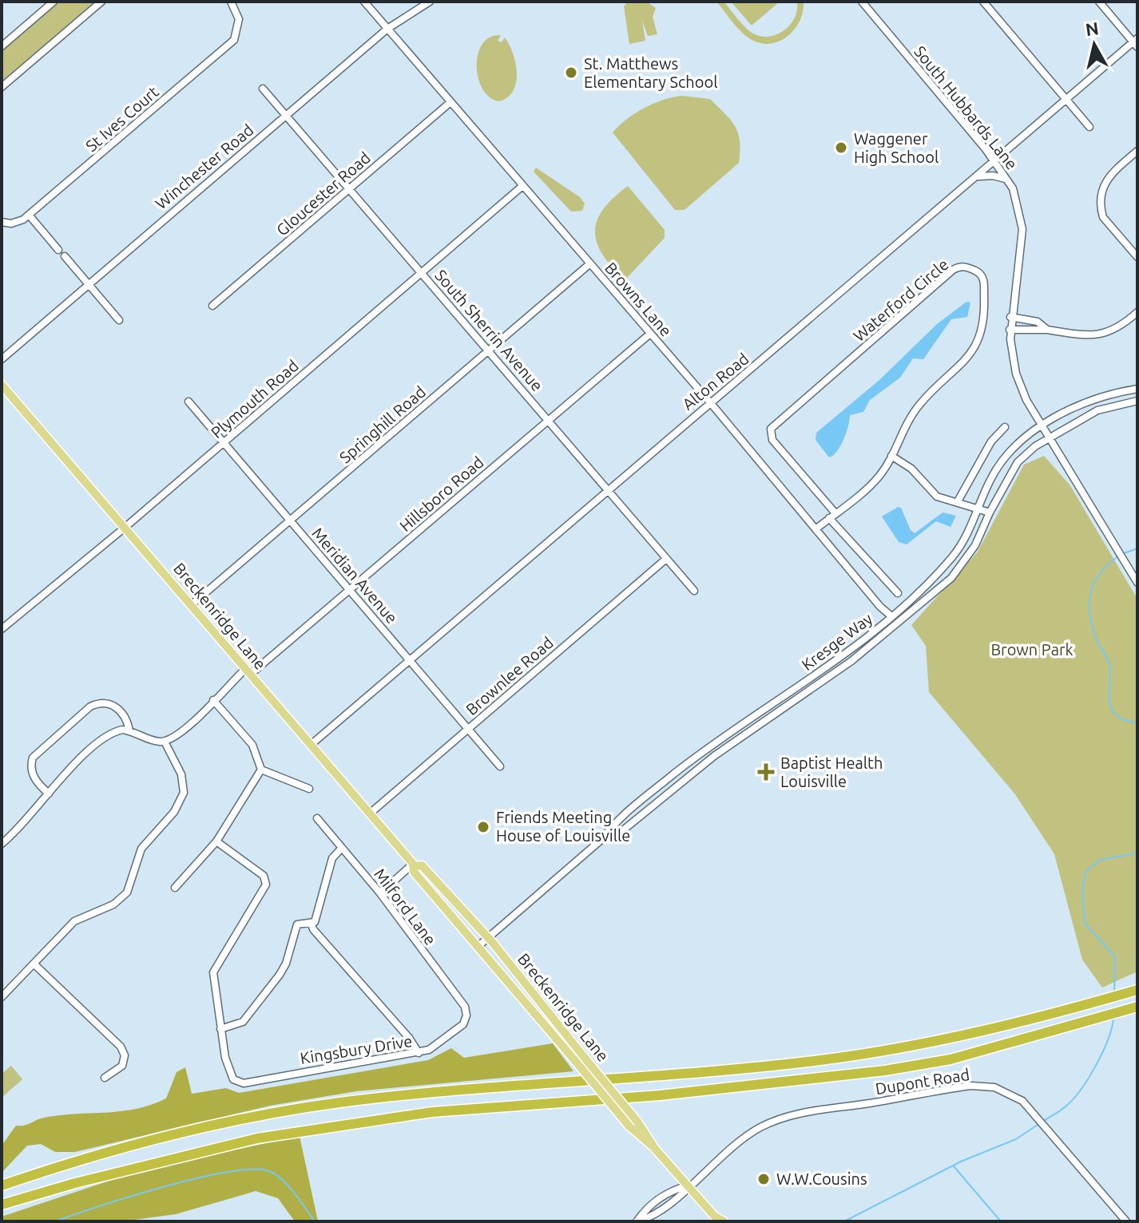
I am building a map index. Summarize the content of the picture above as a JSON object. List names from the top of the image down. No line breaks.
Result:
{"streets":{"main road":["Breckenridge Lane"],"street":["South Hubbards Lane","St Ives Court","Winchester Road","Gloucester Road","Browns Lane","Waterford Circle","South Sherrin Avenue","Alton Road","Plymouth Road","Springhill Road","Hillsboro Road","Meridian Avenue","Kresge Way","Brownlee Road","Milford Lane","Kingsbury Drive","Dupont Road"]},"crossings":[["South Hubbards Lane","Alton Road"],["South Hubbards Lane","Kresge Way"],["Winchester Road","Browns Lane"],["Winchester Road","South Sherrin Avenue"],["Gloucester Road","Browns Lane"],["Gloucester Road","South Sherrin Avenue"],["Browns Lane","Waterford Circle"],["Browns Lane","Alton Road"],["Browns Lane","Plymouth Road"],["Browns Lane","Springhill Road"],["Browns Lane","Hillsboro Road"],["Browns Lane","Kresge Way"],["South Sherrin Avenue","Alton Road"],["South Sherrin Avenue","Plymouth Road"],["South Sherrin Avenue","Springhill Road"],["South Sherrin Avenue","Hillsboro Road"],["South Sherrin Avenue","Brownlee Road"],["Alton Road","Meridian Avenue"],["Alton Road","Breckenridge Lane"],["Plymouth Road","Meridian Avenue"],["Plymouth Road","Breckenridge Lane"],["Springhill Road","Meridian Avenue"],["Springhill Road","Breckenridge Lane"],["Hillsboro Road","Meridian Avenue"],["Hillsboro Road","Breckenridge Lane"],["Meridian Avenue","Brownlee Road"],["Breckenridge Lane","Kresge Way"],["Breckenridge Lane","Brownlee Road"],["Breckenridge Lane","Dupont Road"],["Milford Lane","Kingsbury Drive"]],"parks":["Brown Park"],"places":{"other":["St. Matthews Elementary School","Waggener High School","Friends Meeting House of Louisville","W.W.Cousins"],"health":["Baptist Health Louisville"]},"north":"top"}
